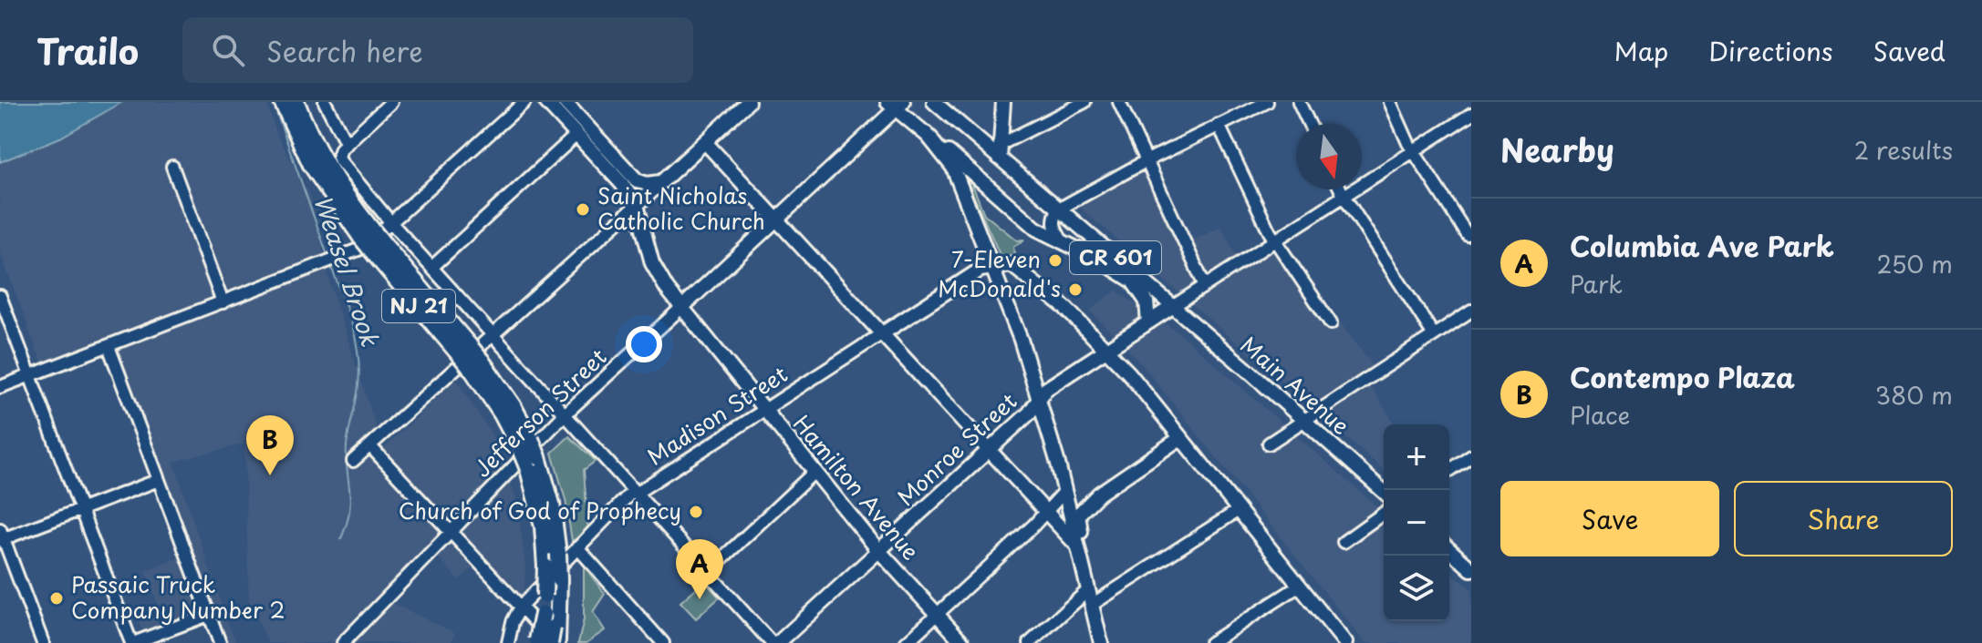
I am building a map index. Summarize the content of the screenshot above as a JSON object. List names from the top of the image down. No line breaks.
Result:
{"streets":{"highway":["NJ 21"],"main road":["CR 601","Main Avenue","Jefferson Street","Madison Street","Monroe Street","Hamilton Avenue"]},"crossings":[["Main Avenue","Jefferson Street"],["Main Avenue","Monroe Street"],["Jefferson Street","Hamilton Avenue"],["Madison Street","Hamilton Avenue"],["Monroe Street","Hamilton Avenue"]],"water":["Weasel Brook"],"places":["Saint Nicholas Catholic Church","7-Eleven","McDonald's","Church of God of Prophecy","Passaic Truck Company Number 2"],"north":"bottom","page":{"header":"Trailo","search":"Search here","nav":["Map","Directions","Saved"],"heading":["Nearby","2 results"],"list":[{"mark":"A","name":"Columbia Ave Park","note":"Park","value":"250 m"},{"mark":"B","name":"Contempo Plaza","note":"Place","value":"380 m"}],"pins":["B","A"],"map_buttons":["+","−"],"buttons":["Save","Share"]}}
